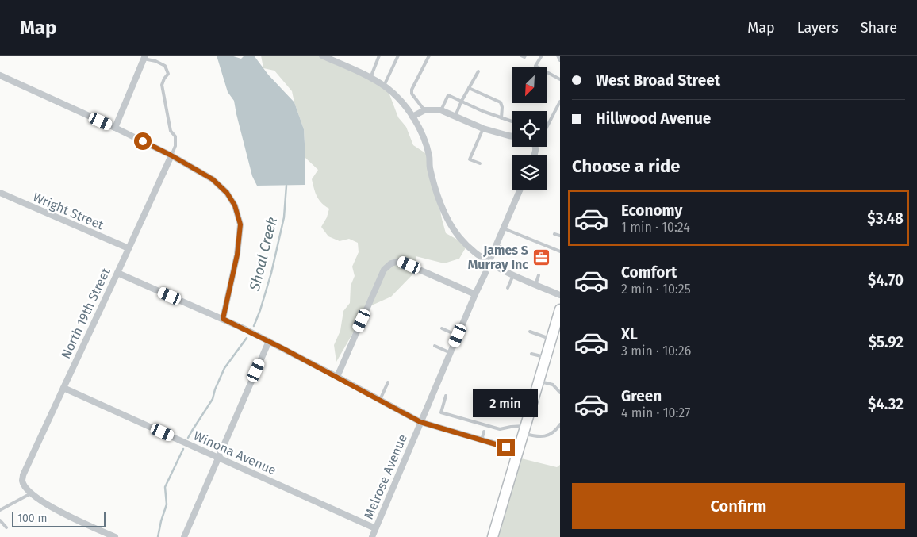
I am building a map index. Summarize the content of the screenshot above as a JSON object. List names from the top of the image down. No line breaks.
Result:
{"streets":{"street":["Wright Street","North 19th Street","Winona Avenue","Melrose Avenue"]},"crossings":[["Wright Street","North 19th Street"],["North 19th Street","Winona Avenue"],["Winona Avenue","Melrose Avenue"]],"water":["Shoal Creek"],"places":{"office":["James S Murray Inc"]},"scale_bar":"100 m","north":"bottom left","page":{"header":"Map","nav":["Map","Layers","Share"],"banner":["West Broad Street","Hillwood Avenue"],"heading":"Choose a ride","list":[{"name":"Economy","note":"1 min · 10:24","value":"$3.48"},{"name":"Comfort","note":"2 min · 10:25","value":"$4.70"},{"name":"XL","note":"3 min · 10:26","value":"$5.92"},{"name":"Green","note":"4 min · 10:27","value":"$4.32"}],"bubble":"2 min","buttons":"Confirm","scale":"100 m"}}
